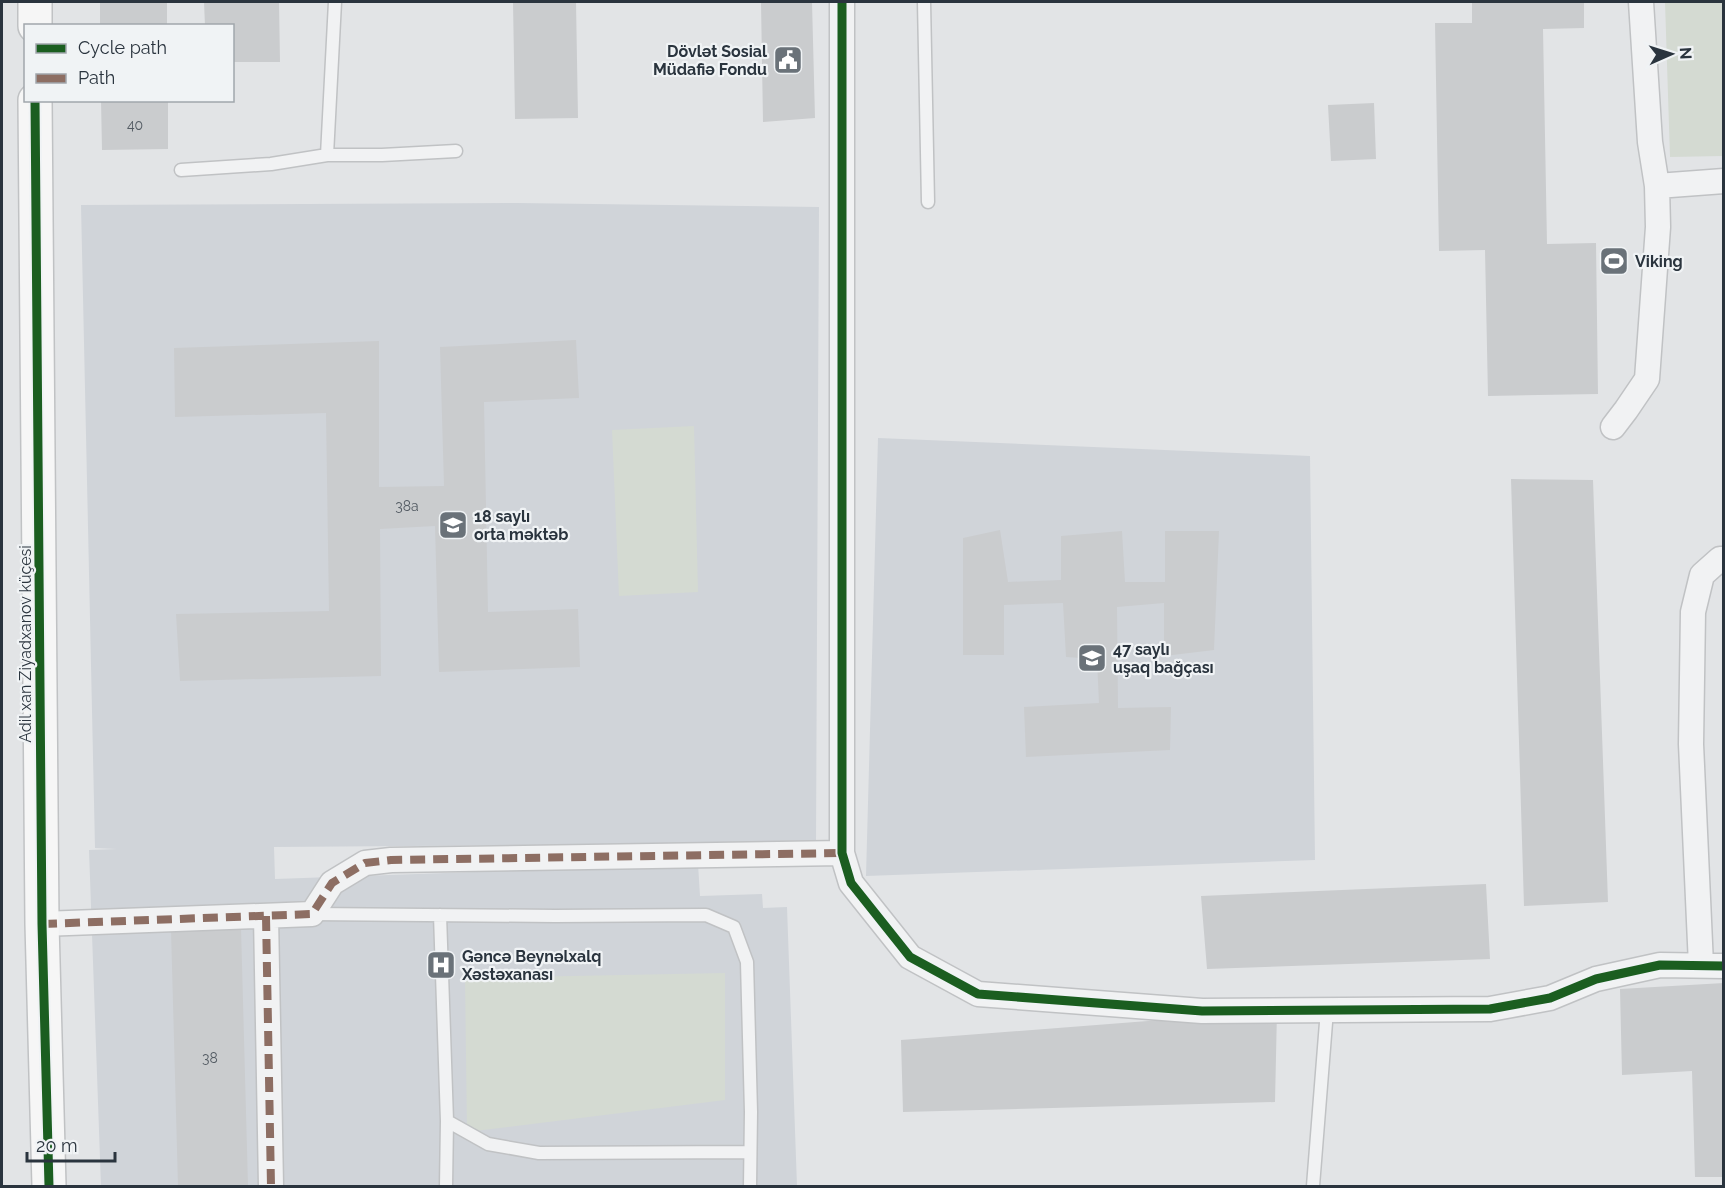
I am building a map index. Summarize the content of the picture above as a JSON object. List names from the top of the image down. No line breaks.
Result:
{"streets":{"street":["Adil xan Ziyadxanov küçesi"]},"places":{"public building":["Dövlət Sosial Müdafiə Fondu"],"sports":["Viking"],"school or university":["18 saylı orta məktəb","47 saylı uşaq bağçası"],"hospital":["Gəncə Beynəlxalq Xəstəxanası"]},"house_numbers":["40","38a","38"],"legend":["Cycle path","Path"],"scale_bar":"20 m","north":"right"}
